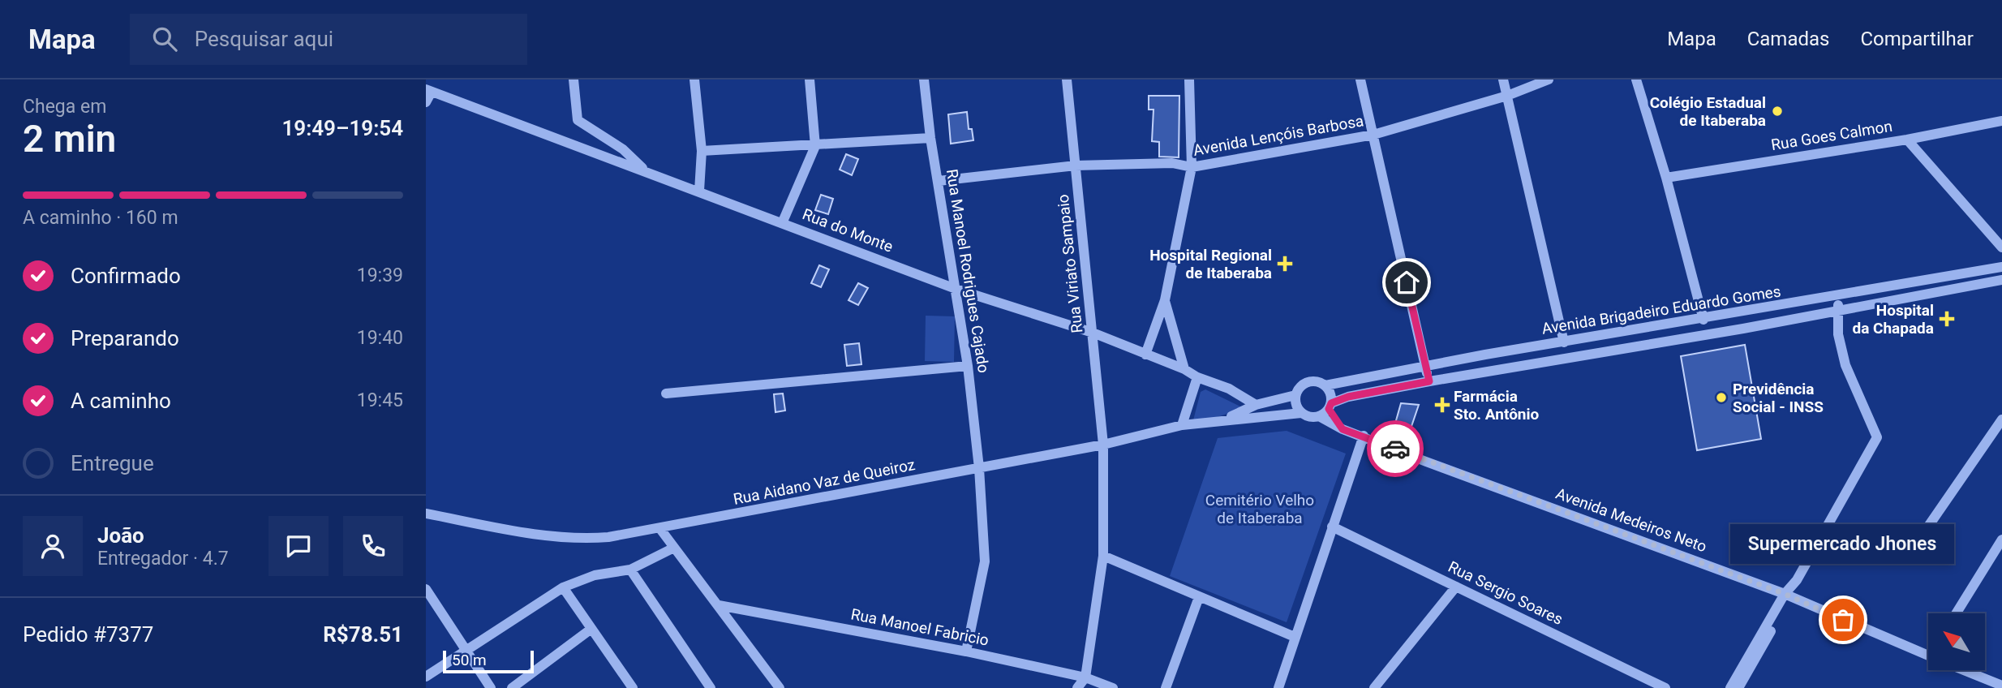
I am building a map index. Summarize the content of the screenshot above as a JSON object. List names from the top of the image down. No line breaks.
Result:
{"streets":{"street":["Avenida Lençóis Barbosa","Rua Goes Calmon","Rua do Monte","Rua Viriato Sampaio","Rua Manoel Rodrigues Cajado","Avenida Brigadeiro Eduardo Gomes","Rua Aidano Vaz de Queiroz","Avenida Medeiros Neto","Rua Sergio Soares","Rua Manoel Fabricio"]},"crossings":[["Avenida Lençóis Barbosa","Rua Viriato Sampaio"],["Avenida Lençóis Barbosa","Rua Manoel Rodrigues Cajado"],["Rua do Monte","Rua Viriato Sampaio"],["Rua do Monte","Rua Manoel Rodrigues Cajado"],["Rua do Monte","Rua Aidano Vaz de Queiroz"],["Rua Viriato Sampaio","Rua Aidano Vaz de Queiroz"],["Rua Viriato Sampaio","Rua Manoel Fabricio"],["Rua Manoel Rodrigues Cajado","Rua Aidano Vaz de Queiroz"],["Rua Manoel Rodrigues Cajado","Rua Manoel Fabricio"],["Avenida Brigadeiro Eduardo Gomes","Rua Aidano Vaz de Queiroz"],["Avenida Brigadeiro Eduardo Gomes","Avenida Medeiros Neto"],["Rua Aidano Vaz de Queiroz","Avenida Medeiros Neto"]],"parks":["Cemitério Velho de Itaberaba"],"places":{"other":["Colégio Estadual de Itaberaba","Previdência Social - INSS","Supermercado Jhones"],"health":["Hospital Regional de Itaberaba","Hospital da Chapada","Farmácia Sto. Antônio"]},"scale_bar":"50 m","north":"top left","page":{"header":"Mapa","search":"Pesquisar aqui","nav":["Mapa","Camadas","Compartilhar"],"heading":["2 min","Chega em","19:49–19:54"],"panel":["João","Entregador · 4.7","Pedido #7377","R$78.51"],"bar":"A caminho · 160 m","list":[["Confirmado","19:39"],["Preparando","19:40"],["A caminho","19:45"],"Entregue"],"bubble":"Supermercado Jhones","scale":"50 m"}}
